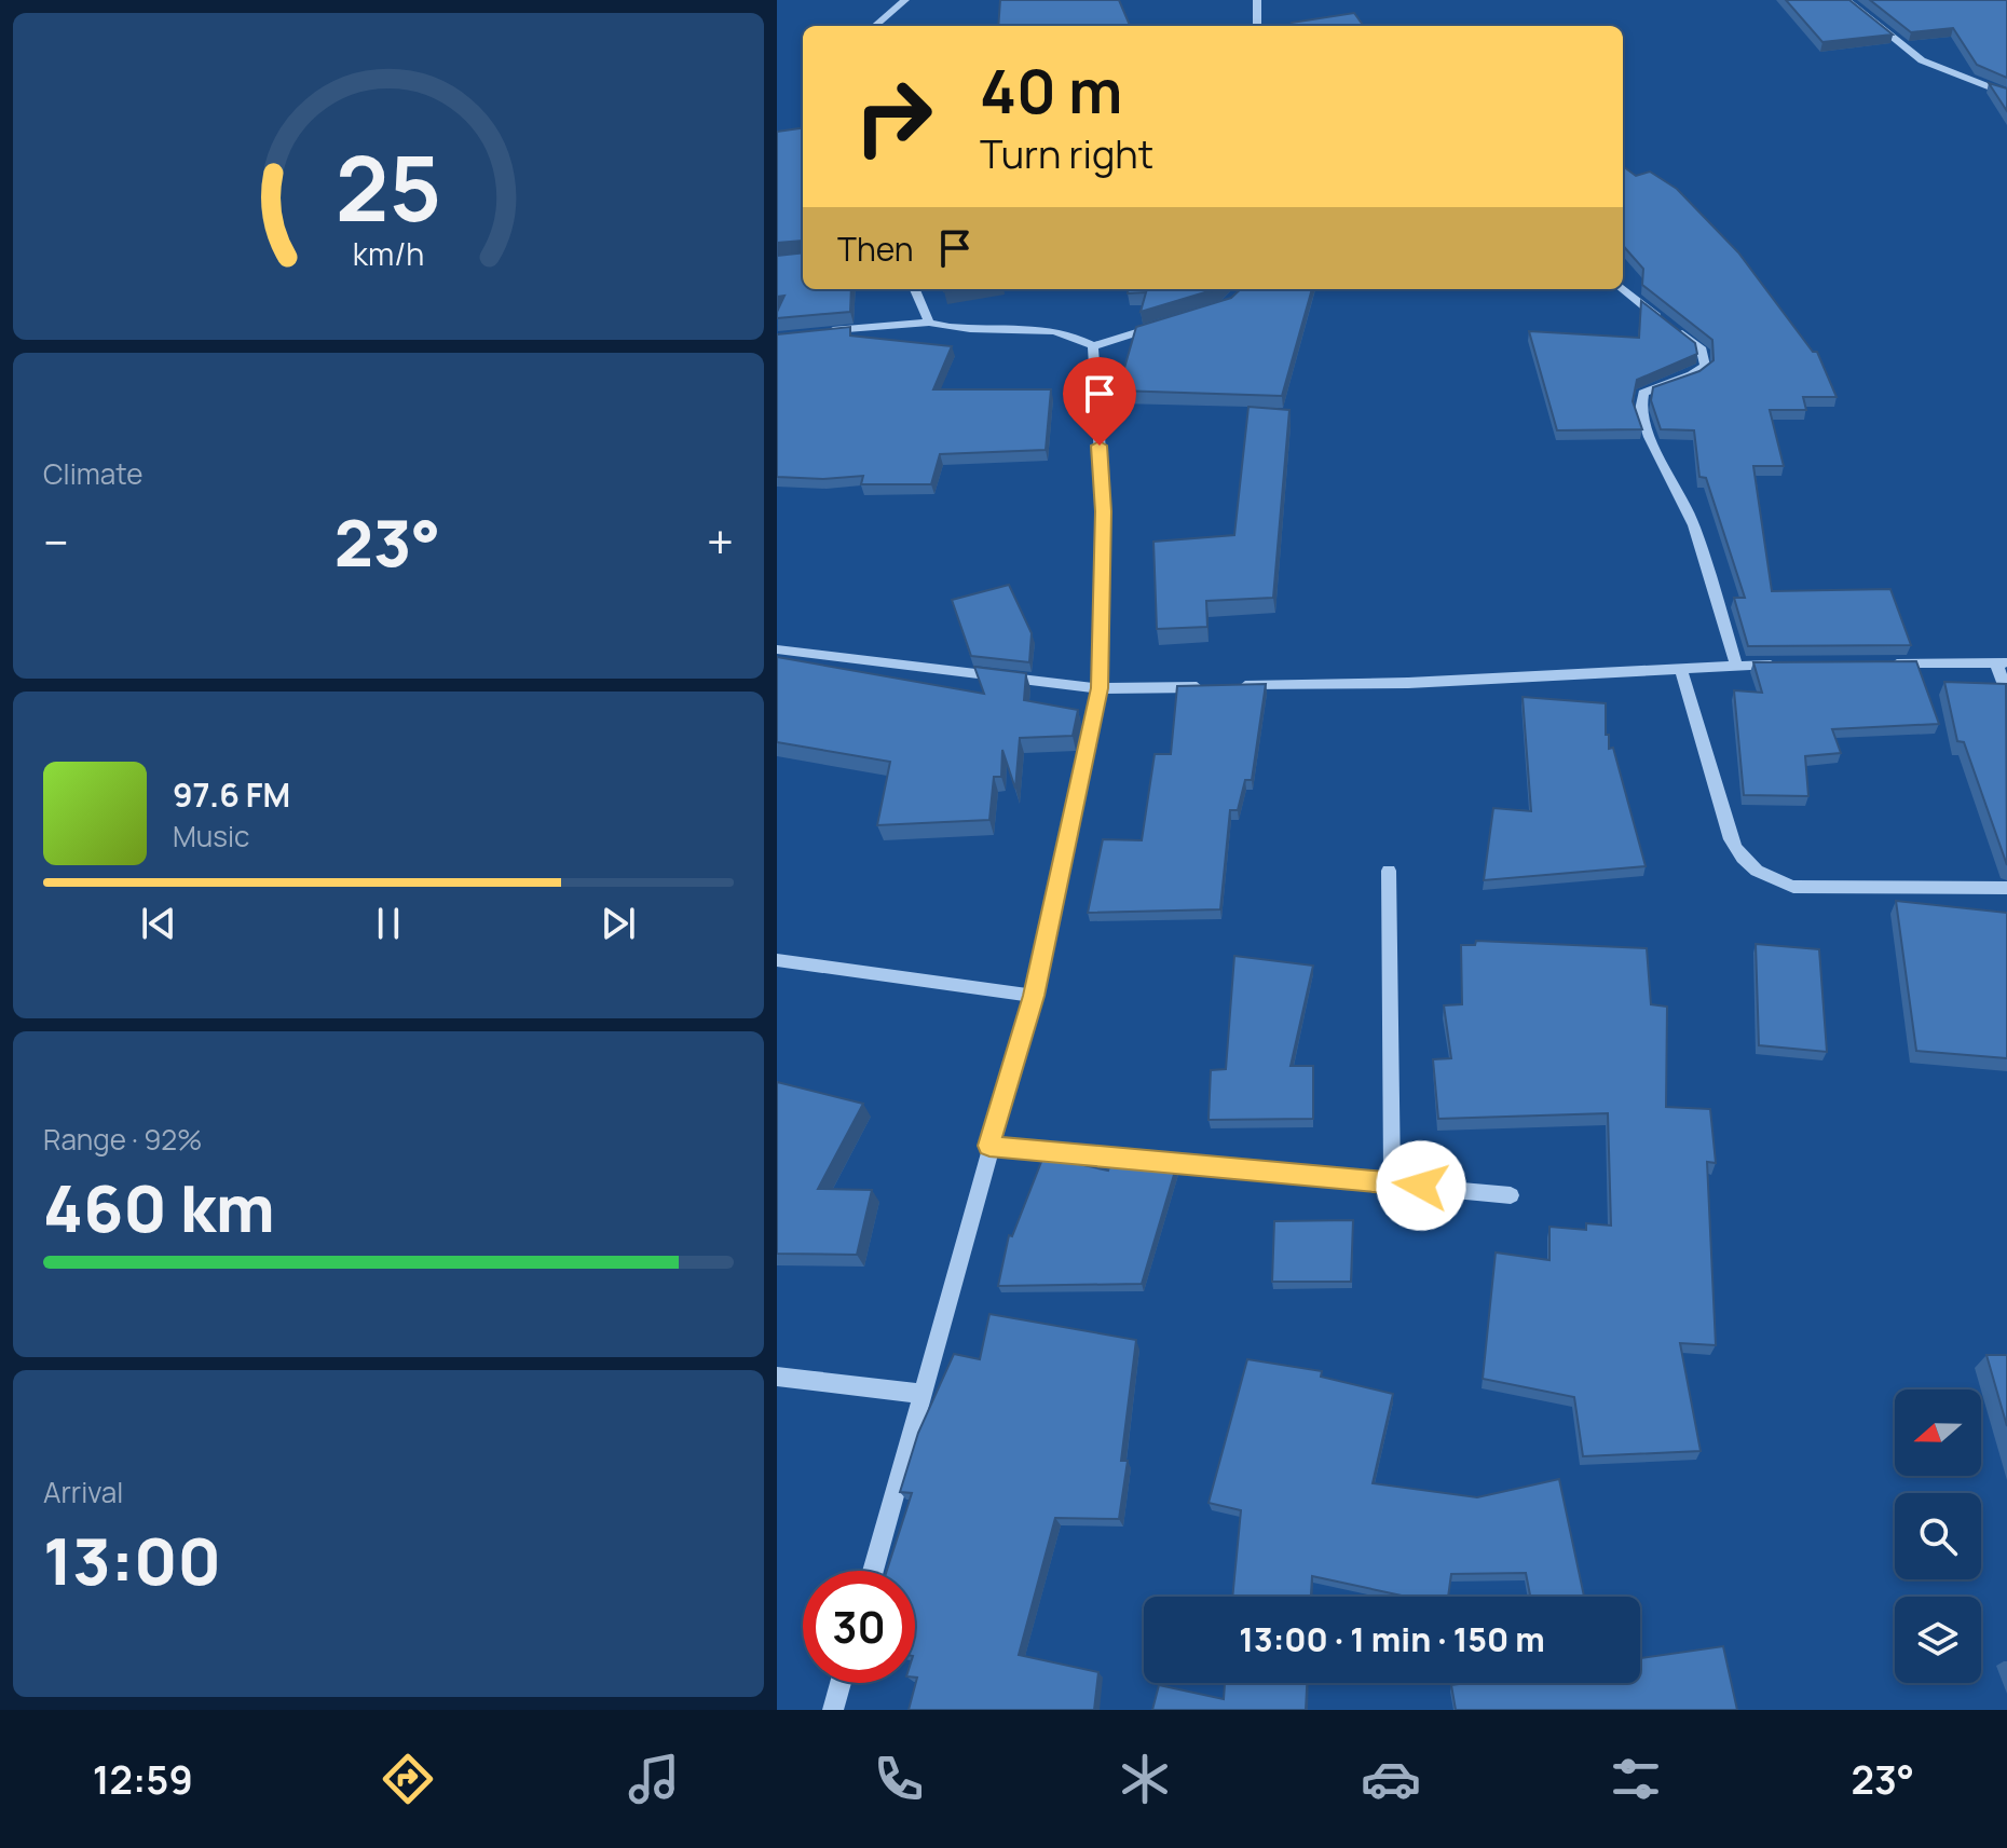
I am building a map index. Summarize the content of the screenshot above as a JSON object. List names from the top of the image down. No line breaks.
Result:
{"north":"left","page":{"turn":["40 m","Turn right"],"then":"Then","tile":["Climate",["Range · 92%","460 km"],["Arrival","13:00"]],"heat":["−","23°","+"],"song":["97.6 FM","Music"],"limit":"30","trip":"13:00 · 1 min · 150 m","tabs":["12:59","23°"],"gauge":["25","km/h"]}}
